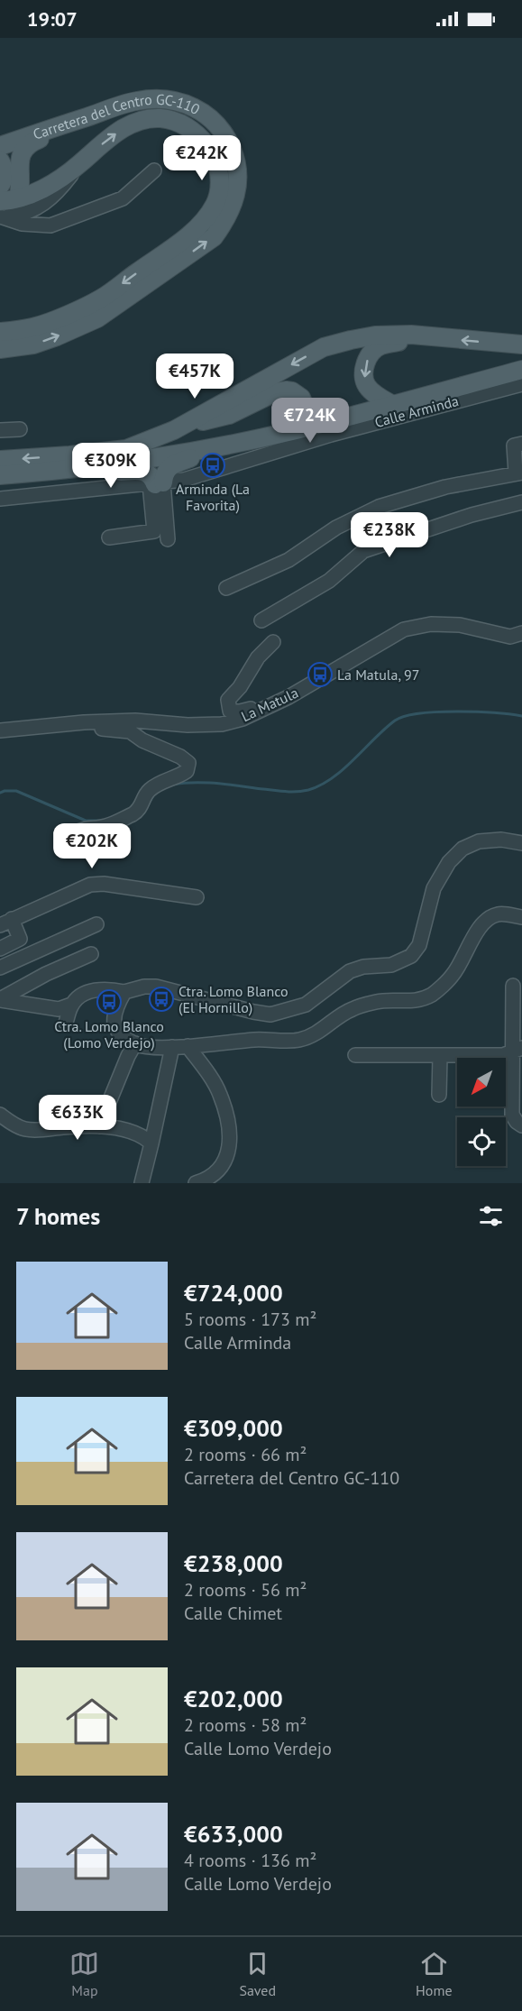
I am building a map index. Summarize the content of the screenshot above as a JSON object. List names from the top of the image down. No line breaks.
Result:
{"streets":{"main road":["Carretera del Centro GC-110"],"street":["Calle Arminda","La Matula"]},"places":{"bus stop":["Arminda (La Favorita)","La Matula, 97","Ctra. Lomo Blanco (El Hornillo)","Ctra. Lomo Blanco (Lomo Verdejo)"]},"north":"bottom left","page":{"status":"19:07","price":["€242K","€457K","€724K","€309K","€238K","€202K","€633K"],"heading":"7 homes","list":[{"name":"€724,000","note":"5 rooms · 173 m² · Calle Arminda"},{"name":"€309,000","note":"2 rooms · 66 m² · Carretera del Centro GC-110"},{"name":"€238,000","note":"2 rooms · 56 m² · Calle Chimet"},{"name":"€202,000","note":"2 rooms · 58 m² · Calle Lomo Verdejo"},{"name":"€633,000","note":"4 rooms · 136 m² · Calle Lomo Verdejo"}],"tabs":["Map","Saved","Home"]}}
